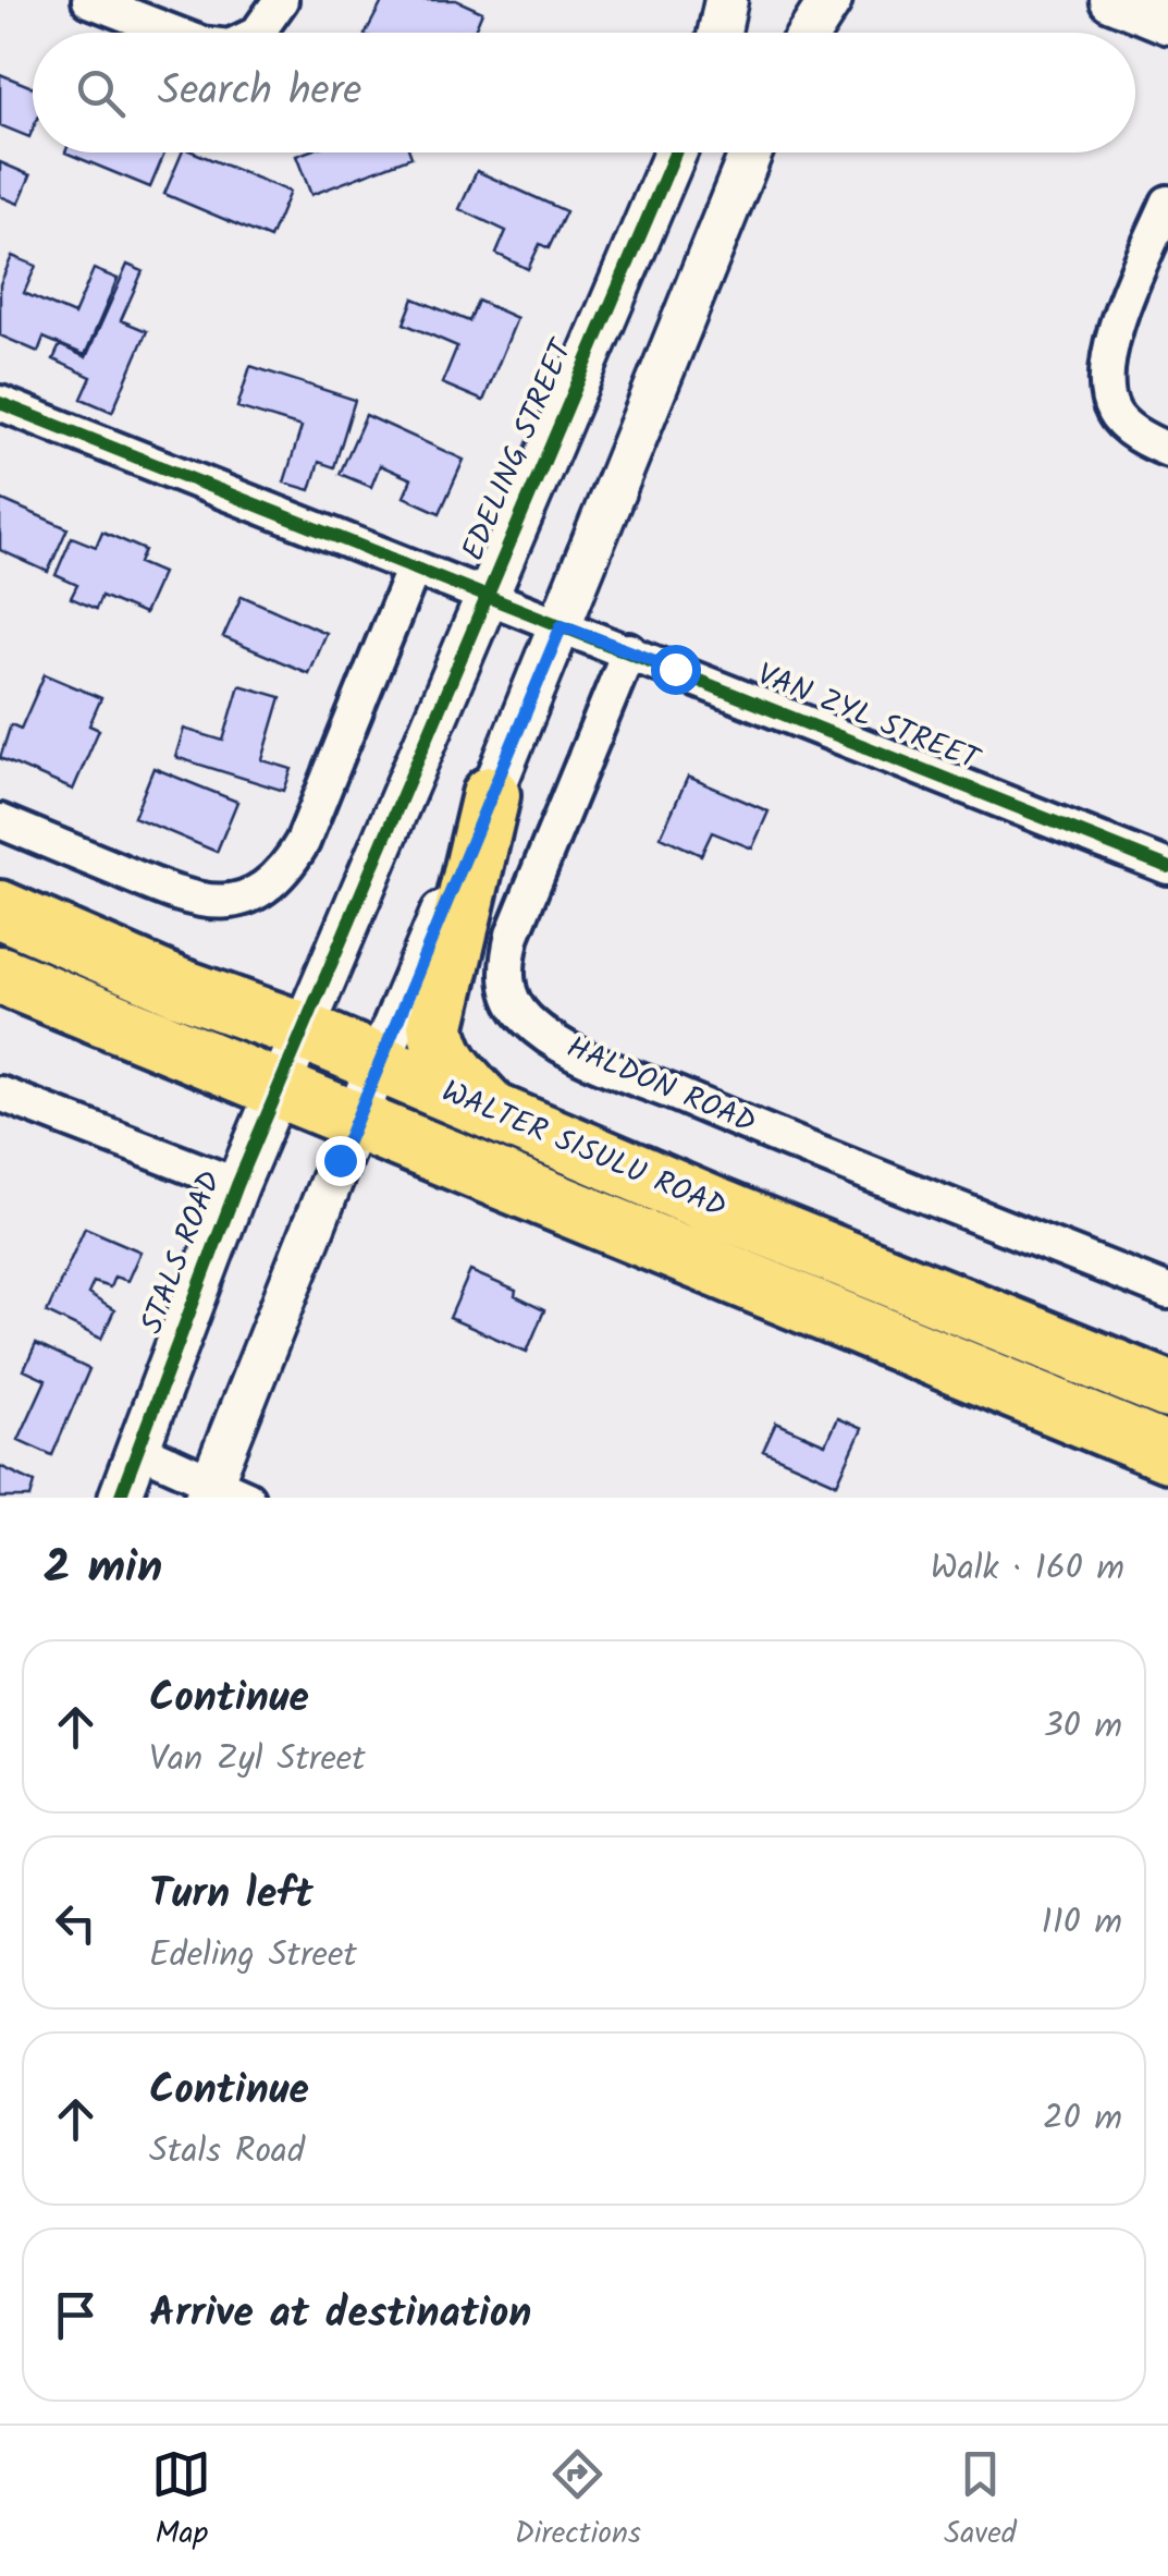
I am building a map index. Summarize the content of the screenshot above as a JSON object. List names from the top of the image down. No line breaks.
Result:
{"streets":{"highway":["WALTER SISULU ROAD"],"street":["EDELING STREET","VAN ZYL STREET","HALDON ROAD","STALS ROAD"]},"crossings":[["EDELING STREET","VAN ZYL STREET"],["EDELING STREET","WALTER SISULU ROAD"],["EDELING STREET","STALS ROAD"],["VAN ZYL STREET","HALDON ROAD"],["WALTER SISULU ROAD","STALS ROAD"]],"page":{"search":"Search here","heading":["2 min","Walk · 160 m"],"list":[["Continue","Van Zyl Street","30 m"],["Turn left","Edeling Street","110 m"],["Continue","Stals Road","20 m"],"Arrive at destination"],"nav":["Map","Directions","Saved"]}}
